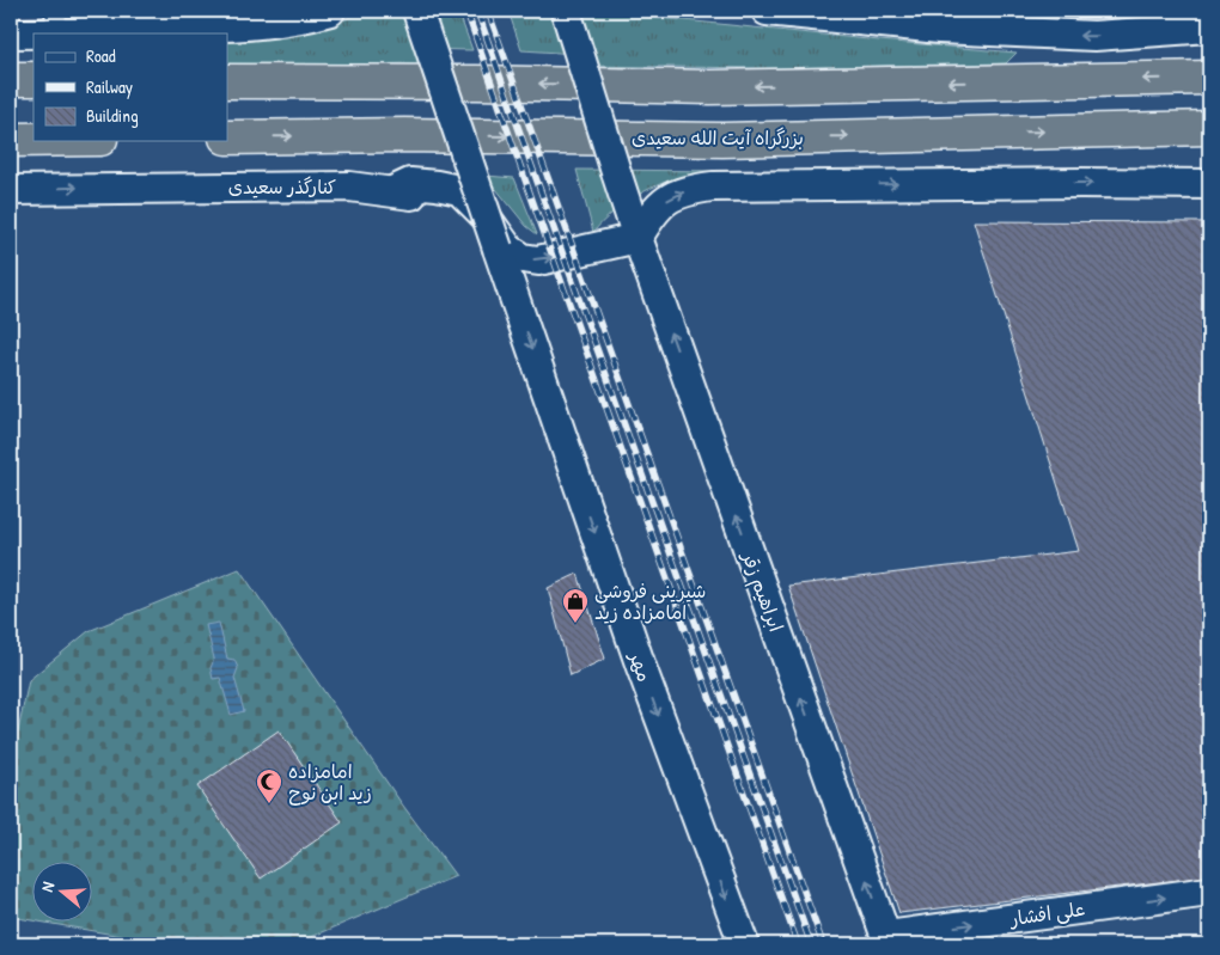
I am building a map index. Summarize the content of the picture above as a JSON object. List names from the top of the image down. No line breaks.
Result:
{"streets":{"highway":["بزرگراه آیت الله سعیدی"],"street":["کنارگذر سعیدی","ابراهیم زقر","مهر","علی افشار"]},"crossings":[["کنارگذر سعیدی","مهر"],["ابراهیم زقر","علی افشار"]],"one_way":["ابراهیم زقر","مهر","علی افشار"],"places":{"shop":["شیرینی فروشی امامزاده زید"],"mosque":["امامزاده زید ابن نوح"]},"legend":["Road","Railway","Building"],"north":"left"}
